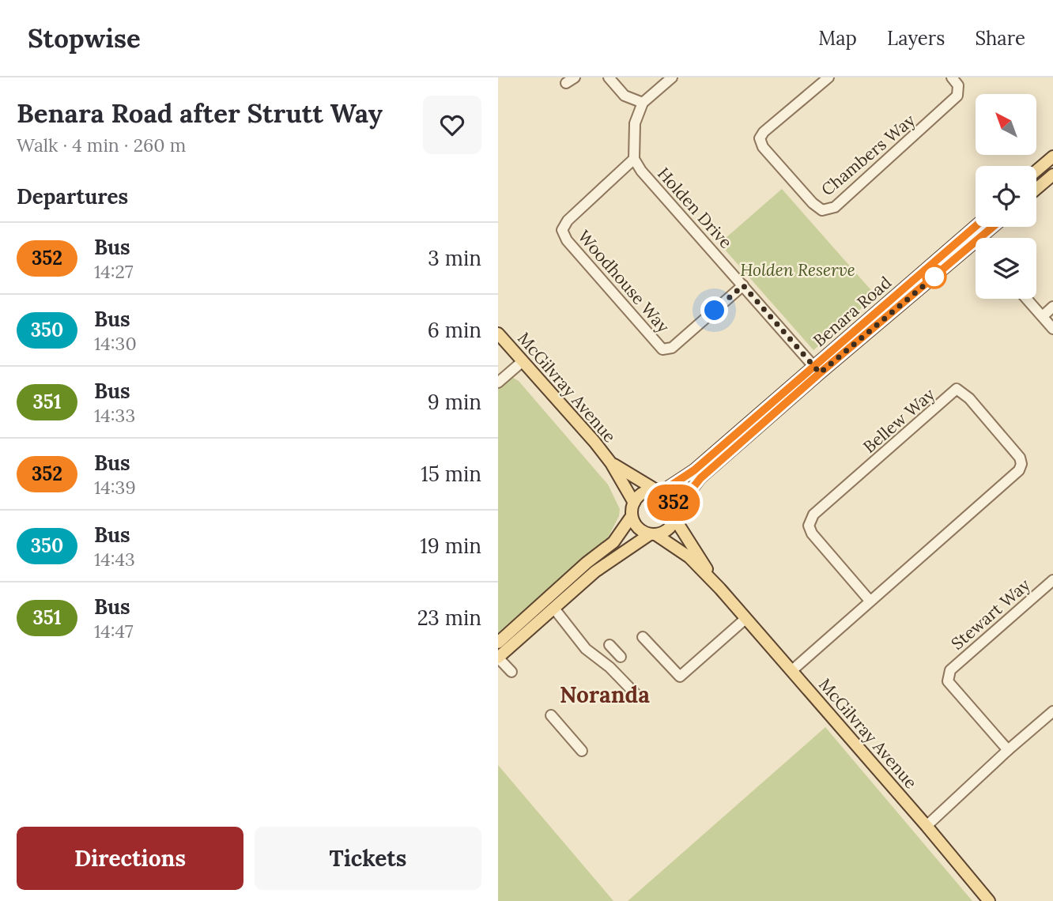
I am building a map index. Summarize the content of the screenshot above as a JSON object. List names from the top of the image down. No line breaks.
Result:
{"streets":{"main road":["Benara Road","McGilvray Avenue"],"street":["Chambers Way","Holden Drive","Woodhouse Way","Bellew Way","Stewart Way"]},"crossings":[["Holden Drive","Woodhouse Way"],["Holden Drive","Benara Road"],["Benara Road","McGilvray Avenue"],["McGilvray Avenue","Bellew Way"]],"districts":["Noranda"],"parks":["Holden Reserve"],"lines":["bus line 352"],"north":"top left","page":{"header":"Stopwise","nav":["Map","Layers","Share"],"heading":[["Benara Road after Strutt Way","Walk · 4 min · 260 m"],"Departures"],"on_map":"352","list":[{"mark":"352","name":"Bus","note":"14:27","value":"3 min"},{"mark":"350","name":"Bus","note":"14:30","value":"6 min"},{"mark":"351","name":"Bus","note":"14:33","value":"9 min"},{"mark":"352","name":"Bus","note":"14:39","value":"15 min"},{"mark":"350","name":"Bus","note":"14:43","value":"19 min"},{"mark":"351","name":"Bus","note":"14:47","value":"23 min"}],"buttons":["Directions","Tickets"]}}
